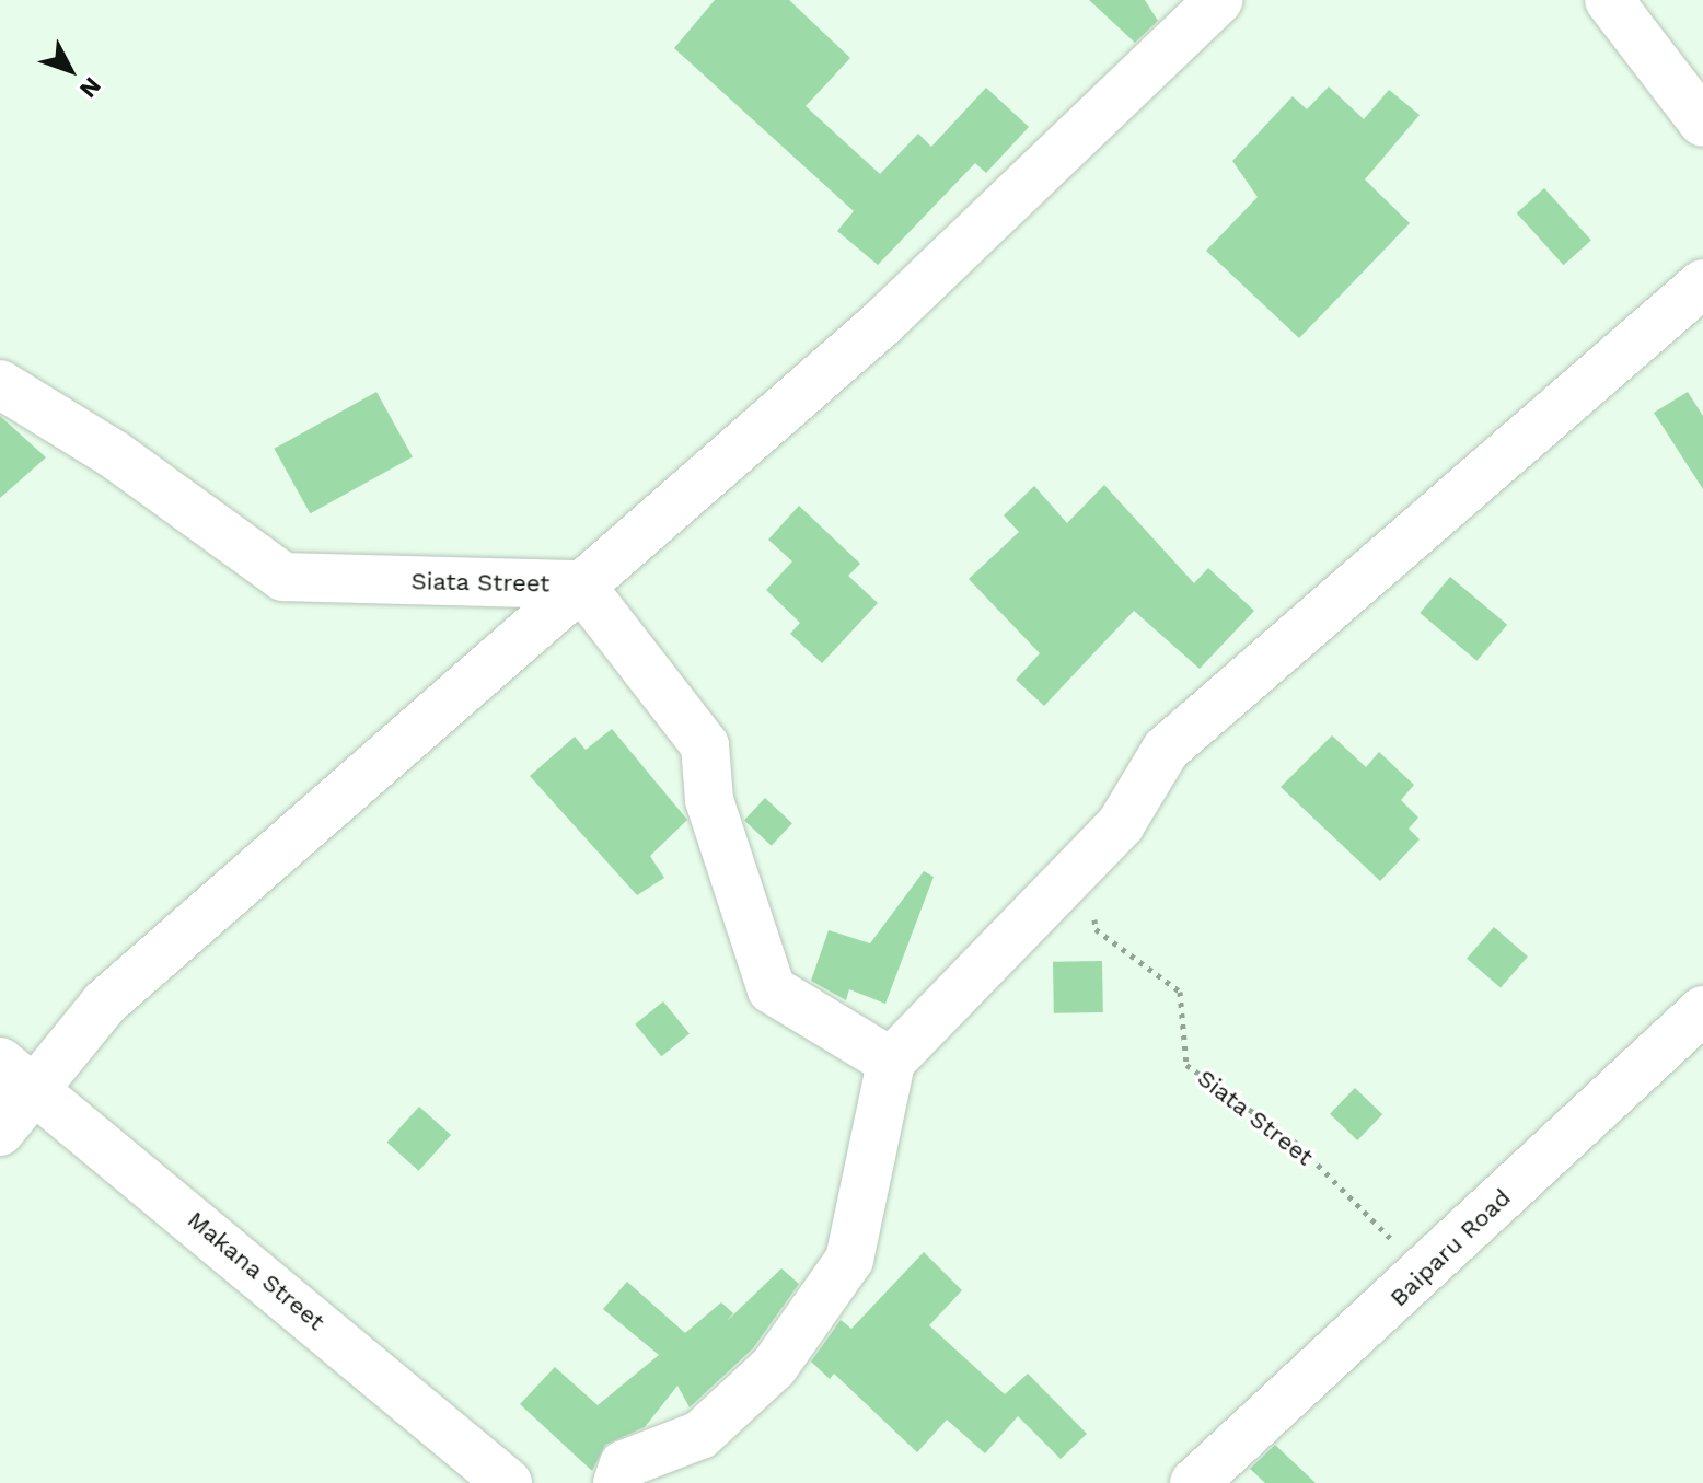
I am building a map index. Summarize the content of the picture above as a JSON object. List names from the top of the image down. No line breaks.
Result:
{"streets":{"street":["Siata Street","Baiparu Road","Makana Street"]},"crossings":[["Siata Street","Baiparu Road"]],"north":"bottom right"}
